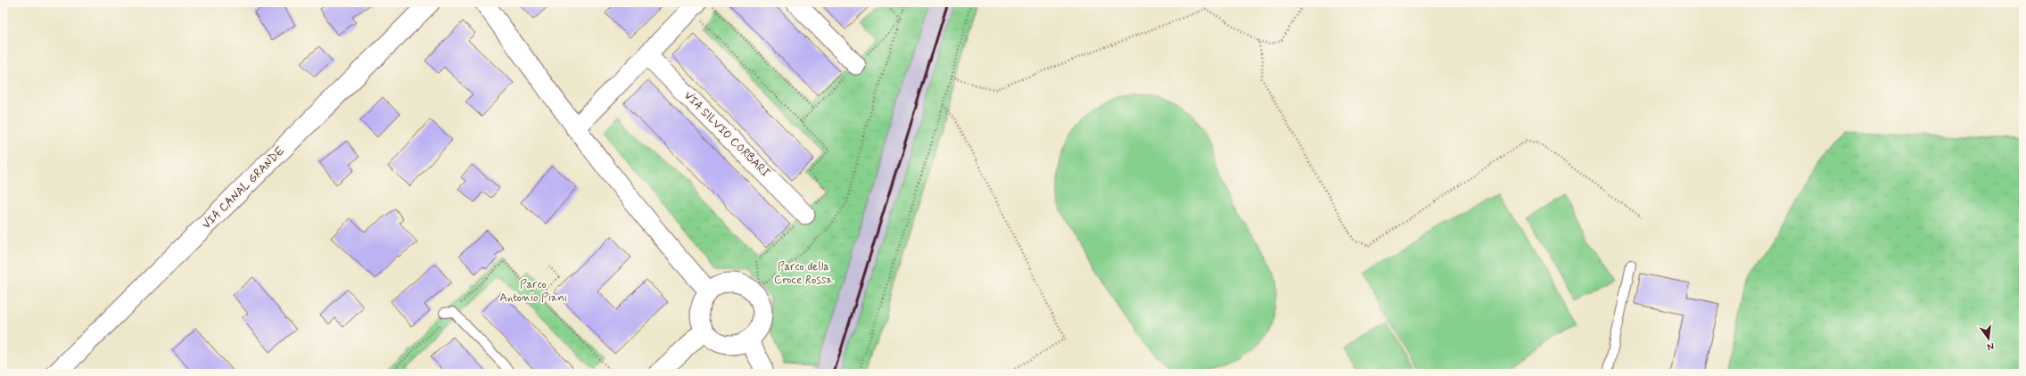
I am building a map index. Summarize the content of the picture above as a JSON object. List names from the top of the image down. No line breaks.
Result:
{"streets":{"main road":["VIA CANAL GRANDE"],"street":["VIA SILVIO CORBARI"]},"parks":["Parco della Croce Rossa","Parco Antonio Piani"],"north":"bottom"}
